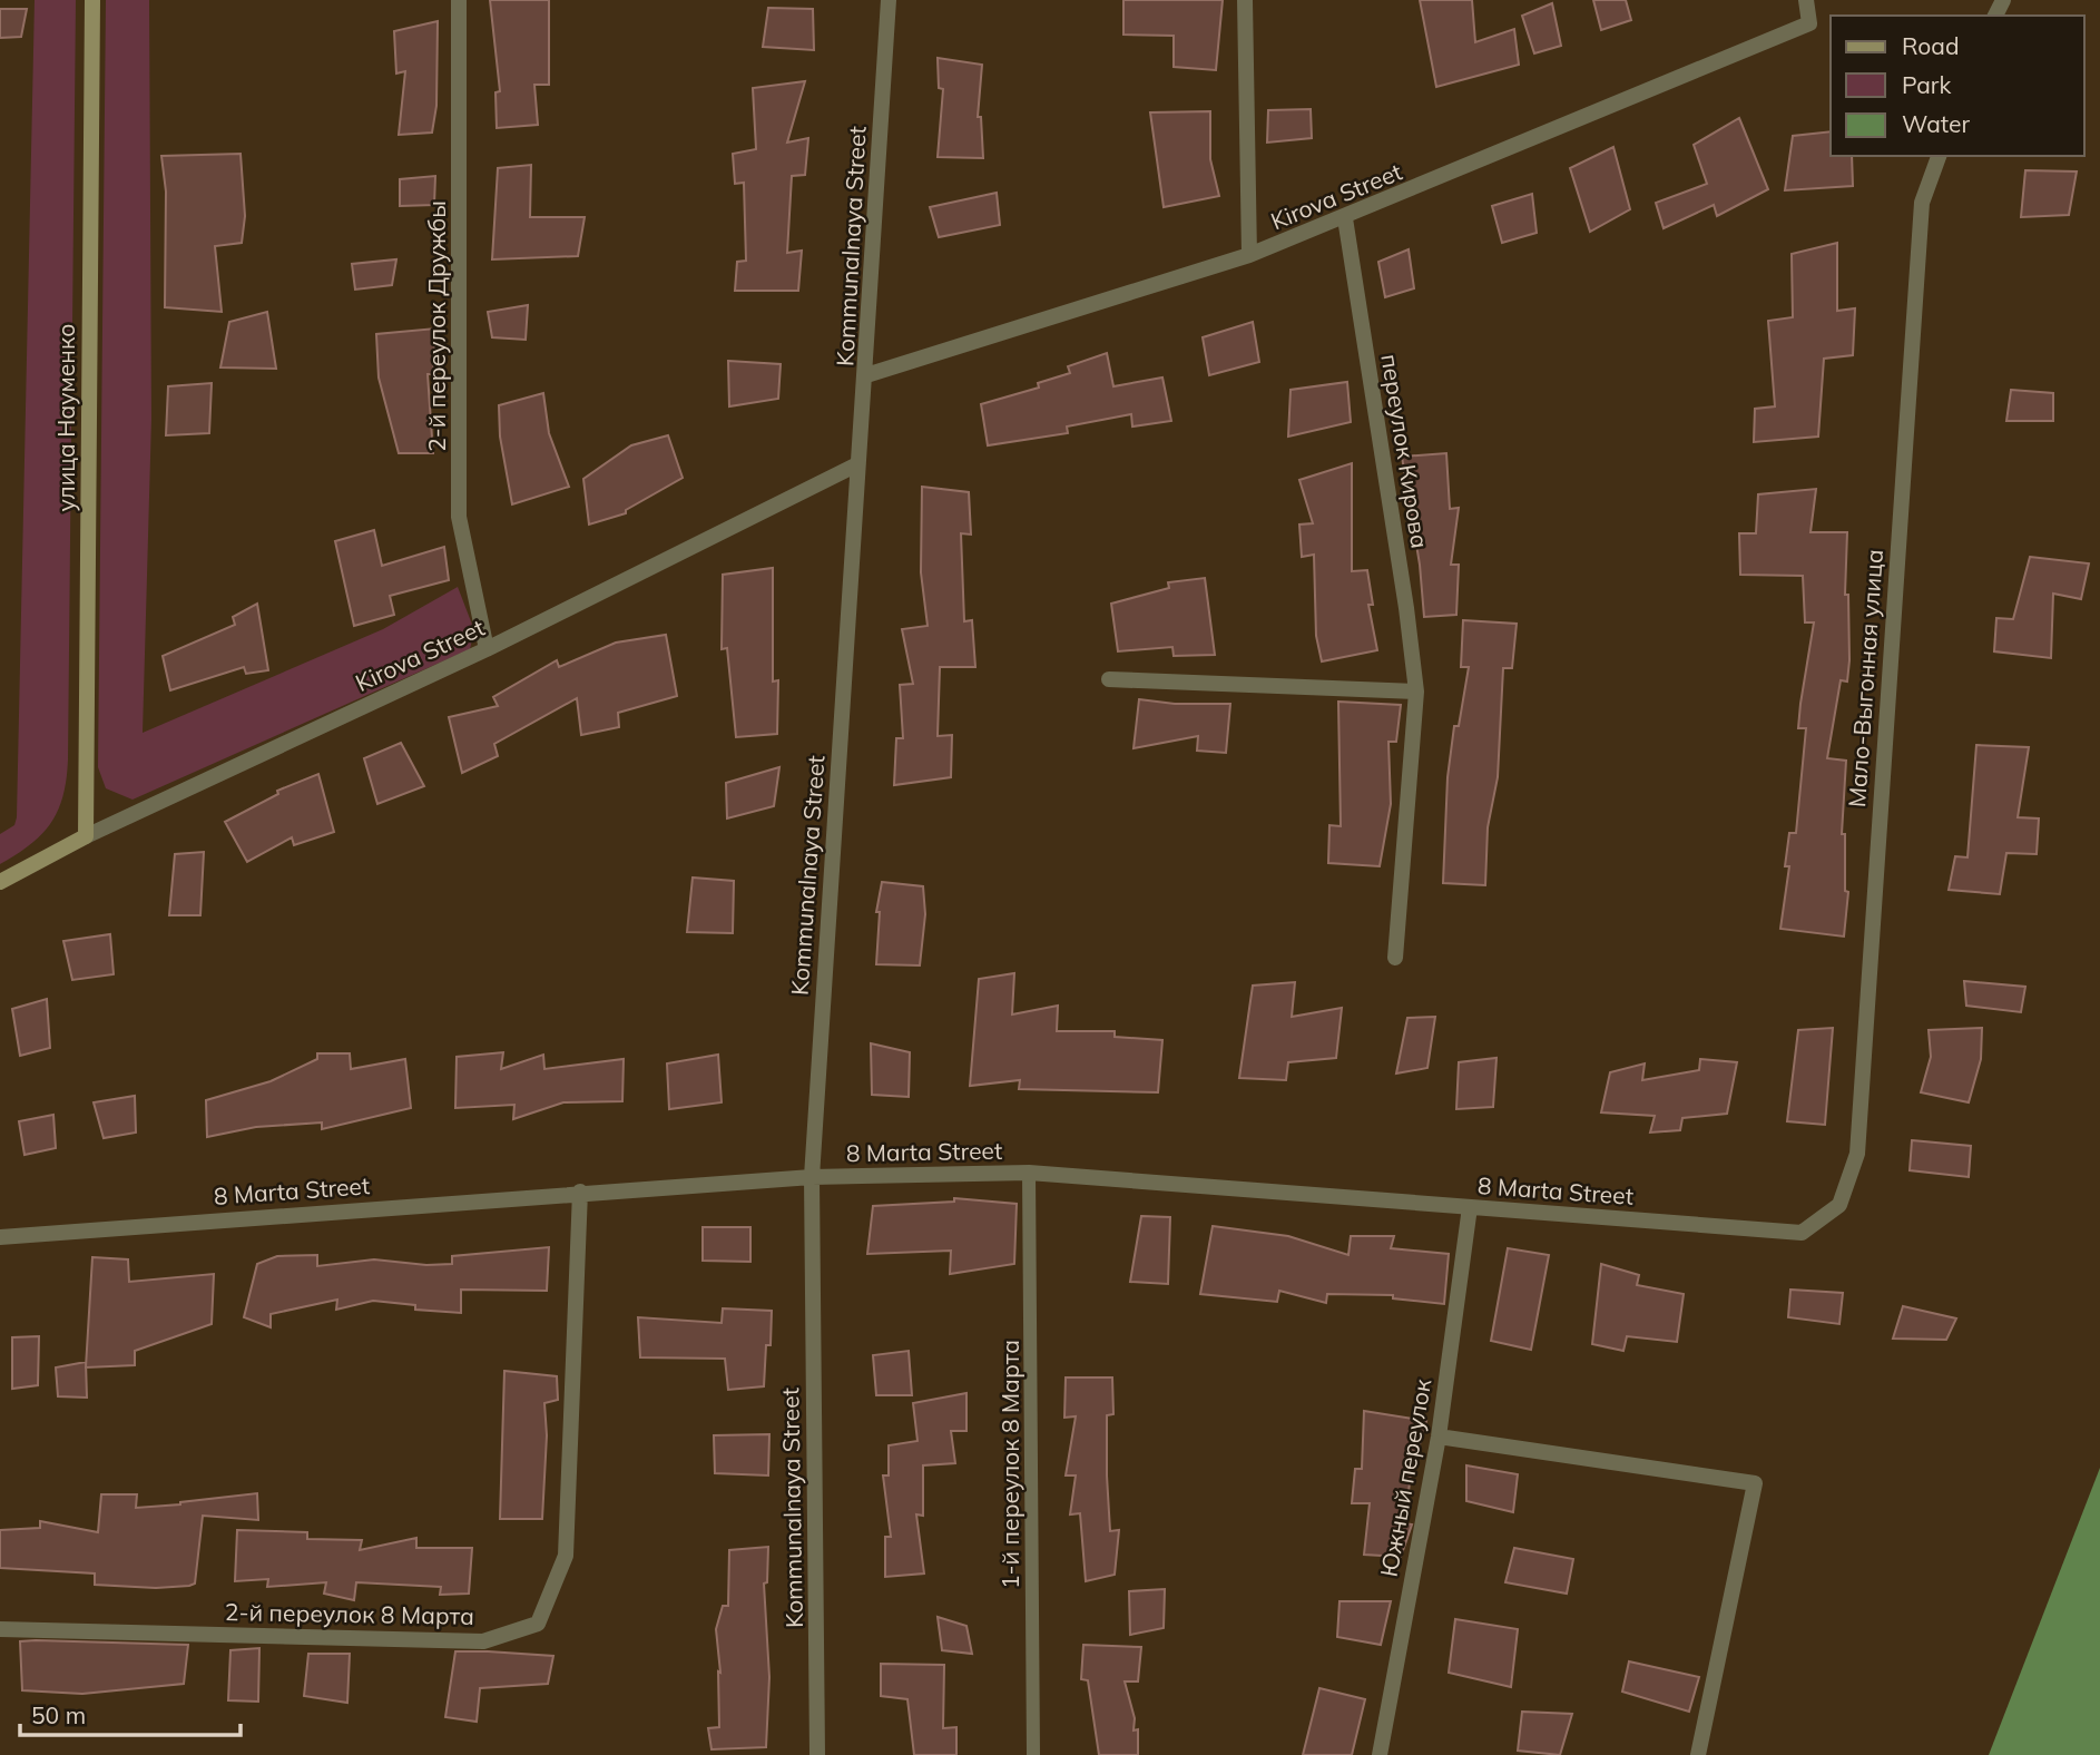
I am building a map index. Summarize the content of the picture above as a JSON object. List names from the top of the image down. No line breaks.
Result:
{"streets":{"main road":["Kirova Street","улица Науменко"],"street":["Kommunalnaya Street","2-й переулок Дружбы","переулок Кирова","Мало-Выгонная улица","8 Marta Street","Южный переулок","2-й переулок 8 Марта"],"lane":["1-й переулок 8 Марта"]},"crossings":[["Kirova Street","Kommunalnaya Street"],["Kirova Street","2-й переулок Дружбы"],["Kirova Street","улица Науменко"],["Kirova Street","переулок Кирова"],["Kommunalnaya Street","8 Marta Street"],["Мало-Выгонная улица","8 Marta Street"],["8 Marta Street","1-й переулок 8 Марта"],["8 Marta Street","Южный переулок"],["8 Marta Street","2-й переулок 8 Марта"]],"legend":["Road","Park","Water"],"scale_bar":"50 m"}
